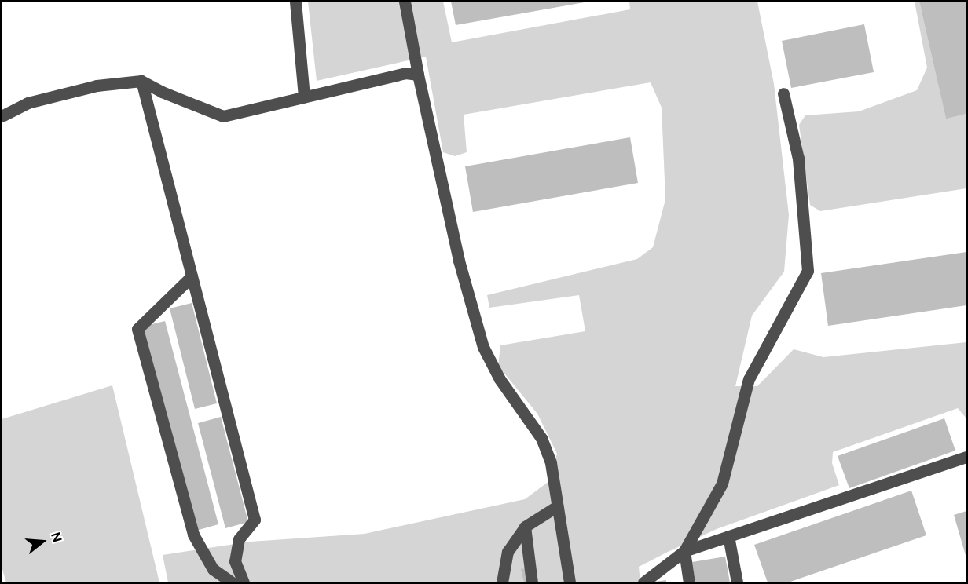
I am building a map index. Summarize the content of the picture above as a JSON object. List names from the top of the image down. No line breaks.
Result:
{"north":"right"}
